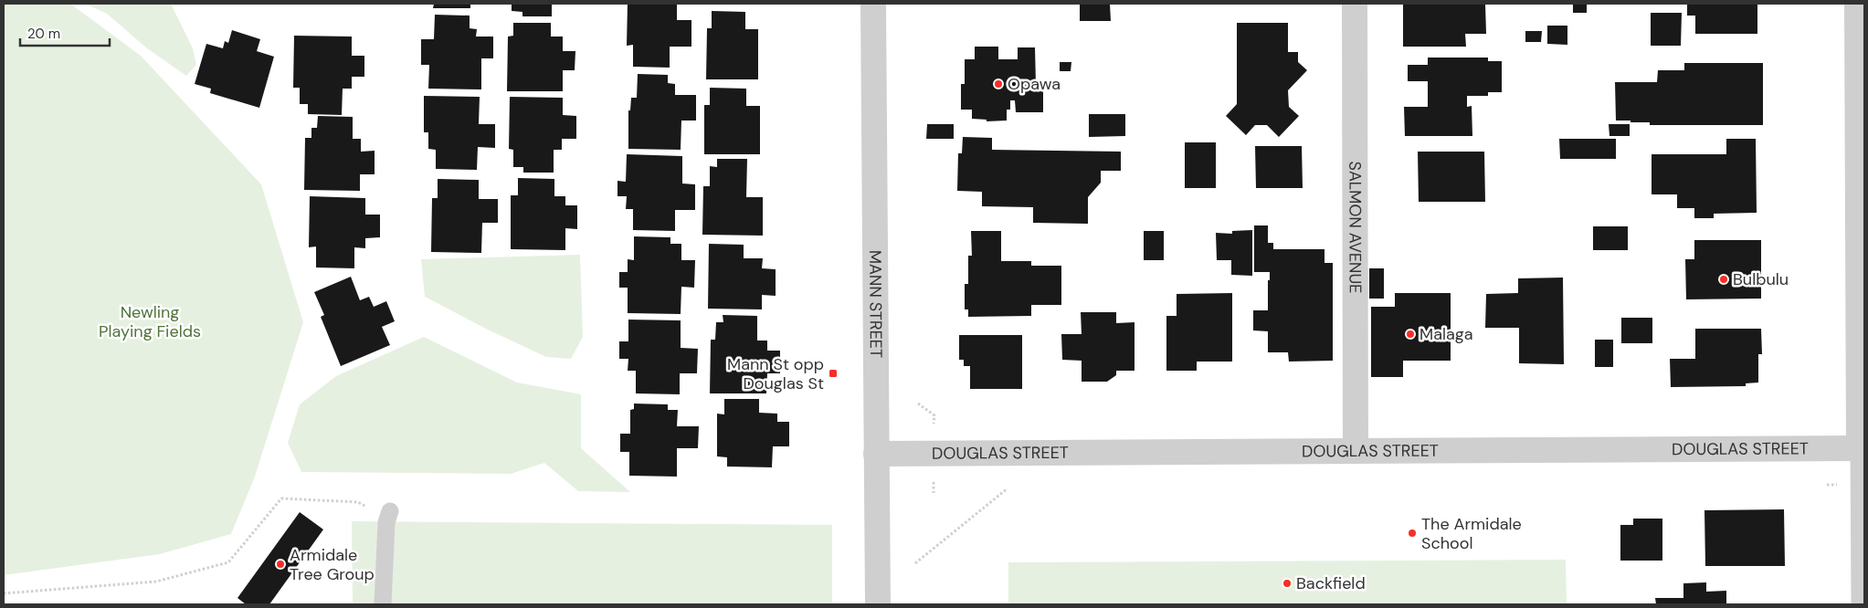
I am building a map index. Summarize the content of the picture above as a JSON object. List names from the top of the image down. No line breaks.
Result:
{"streets":{"street":["SALMON AVENUE","MANN STREET","DOUGLAS STREET"]},"crossings":[["SALMON AVENUE","DOUGLAS STREET"],["MANN STREET","DOUGLAS STREET"]],"parks":["Newling Playing Fields"],"places":{"other":["Opawa","Bulbulu","Malaga","The Armidale School","Armidale Tree Group","Backfield"],"transit":["Mann St opp Douglas St"]},"scale_bar":"20 m"}
